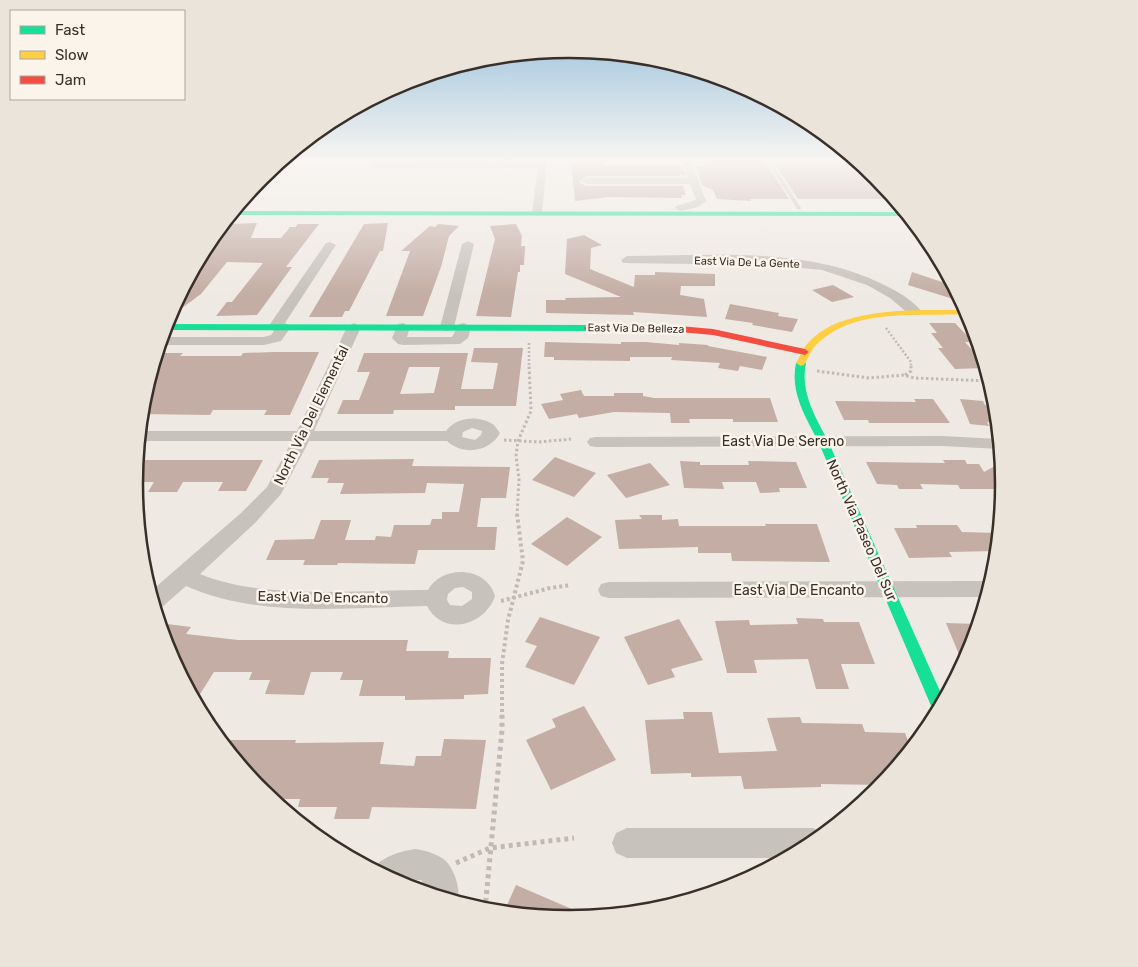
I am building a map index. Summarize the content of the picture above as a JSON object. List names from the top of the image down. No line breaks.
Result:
{"streets":{"main road":["East Via De Belleza","North Via Paseo Del Sur"],"street":["East Via De La Gente","North Via Del Elemental","East Via De Sereno","East Via De Encanto"]},"crossings":[["East Via De Belleza","North Via Del Elemental"],["East Via De Belleza","North Via Paseo Del Sur"],["North Via Del Elemental","East Via De Encanto"],["East Via De Sereno","North Via Paseo Del Sur"],["North Via Paseo Del Sur","East Via De Encanto"]],"legend":["Fast","Slow","Jam"]}
